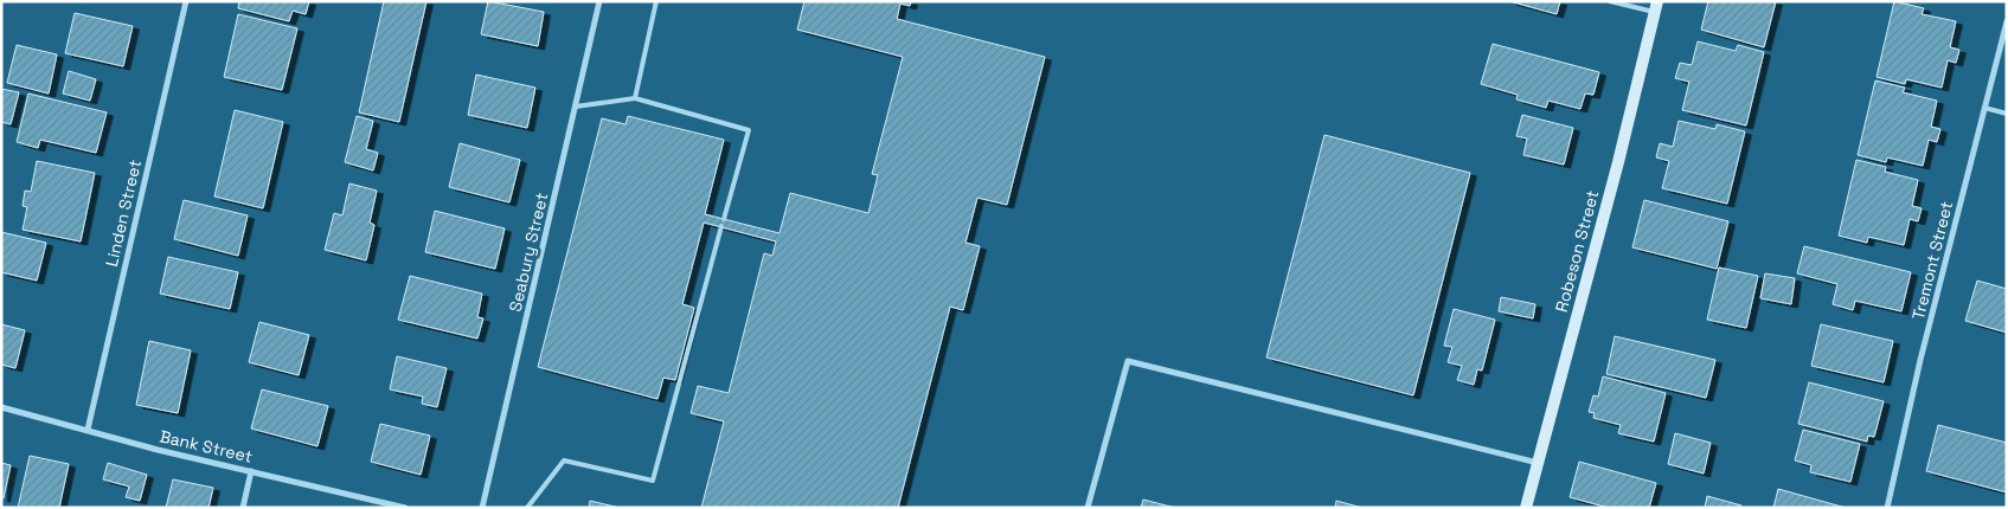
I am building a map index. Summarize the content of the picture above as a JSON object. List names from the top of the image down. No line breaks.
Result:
{"streets":{"main road":["Robeson Street"],"street":["Linden Street","Seabury Street","Tremont Street","Bank Street"]},"crossings":[["Linden Street","Bank Street"]]}
